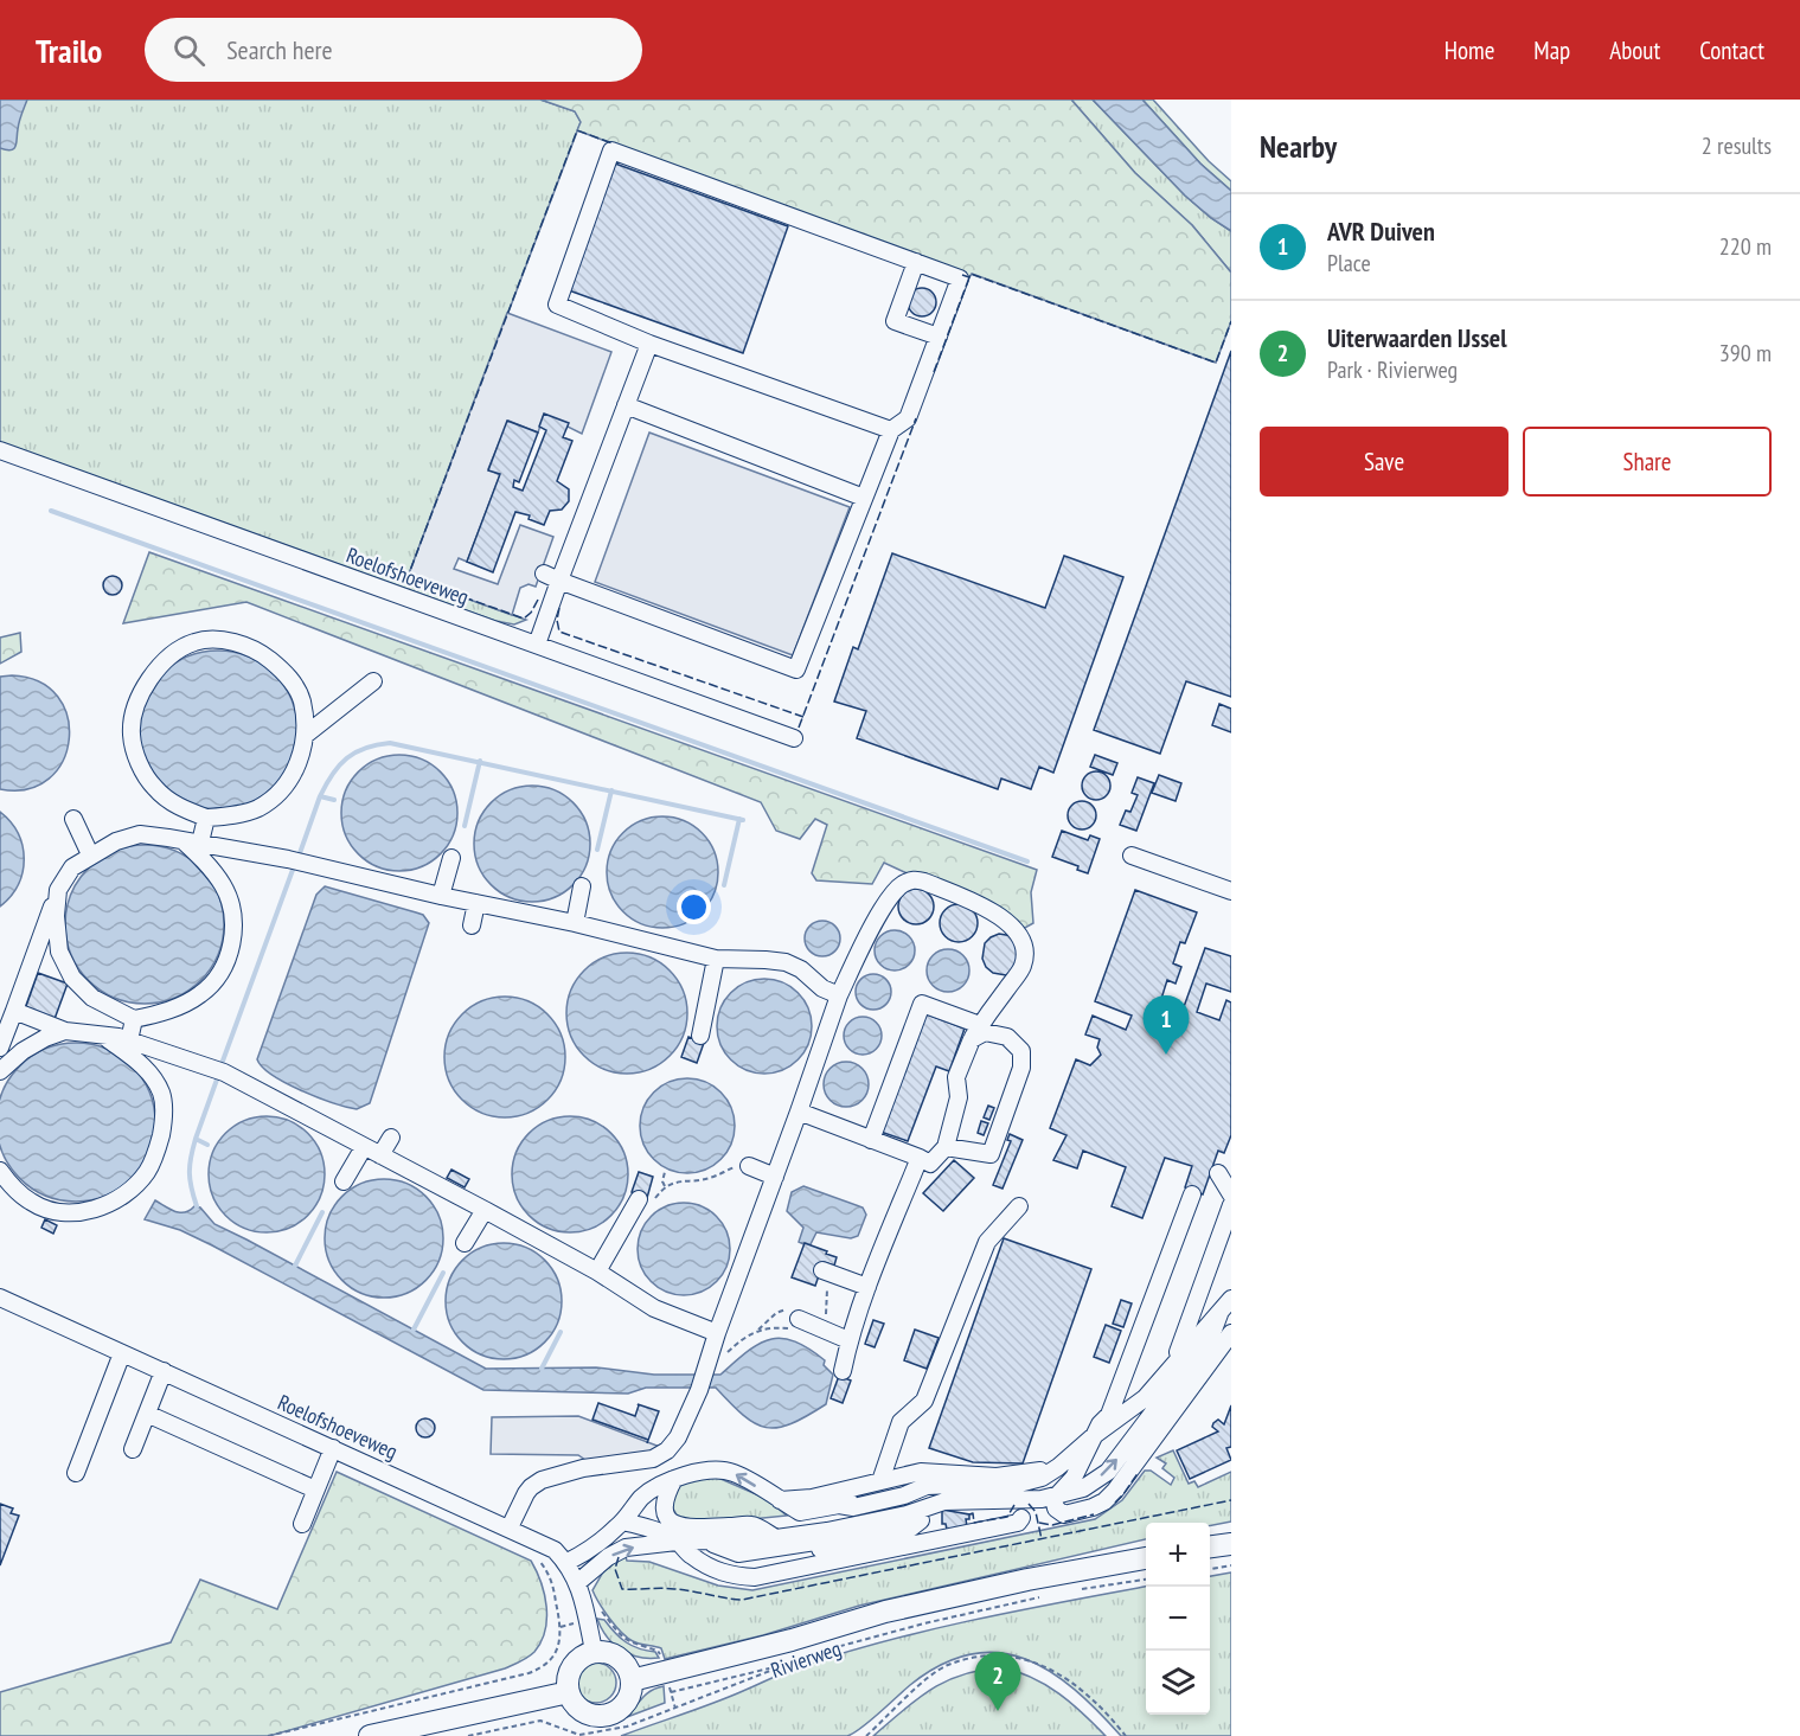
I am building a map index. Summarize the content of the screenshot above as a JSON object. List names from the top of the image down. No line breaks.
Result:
{"streets":{"main road":["Rivierweg"],"street":["Roelofshoeveweg"]},"crossings":[["Roelofshoeveweg","Rivierweg"]],"page":{"header":"Trailo","search":"Search here","nav":["Home","Map","About","Contact"],"heading":["Nearby","2 results"],"list":[{"mark":"1","name":"AVR Duiven","note":"Place","value":"220 m"},{"mark":"2","name":"Uiterwaarden IJssel","note":"Park · Rivierweg","value":"390 m"}],"buttons":["Save","Share"],"pins":["1","2"],"map_buttons":["+","−"]}}
